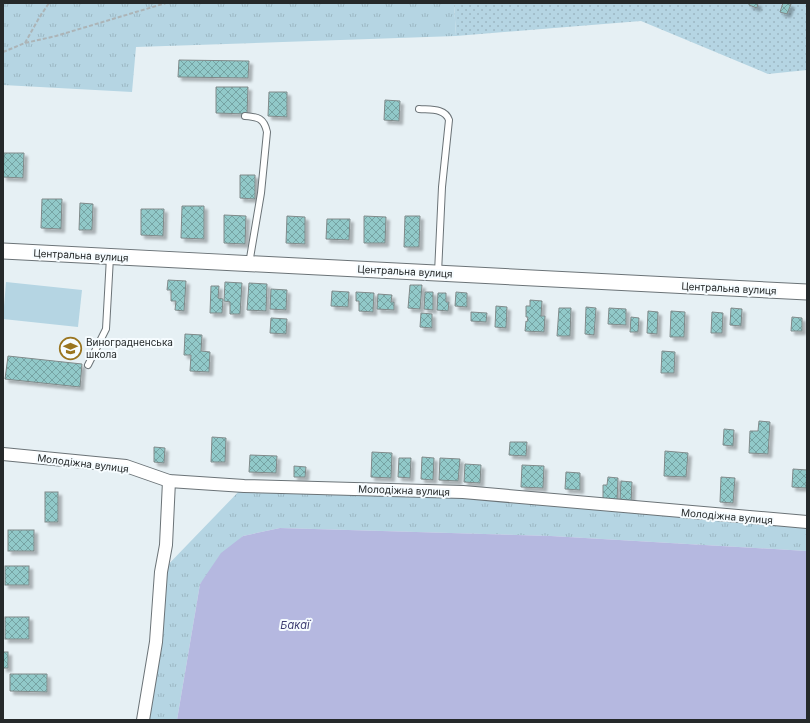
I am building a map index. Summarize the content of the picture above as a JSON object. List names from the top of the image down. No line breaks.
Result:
{"streets":{"street":["Центральна вулиця","Молодіжна вулиця"]},"water":["Бакаї"],"places":{"school or university":["Виноградненська школа"]}}
